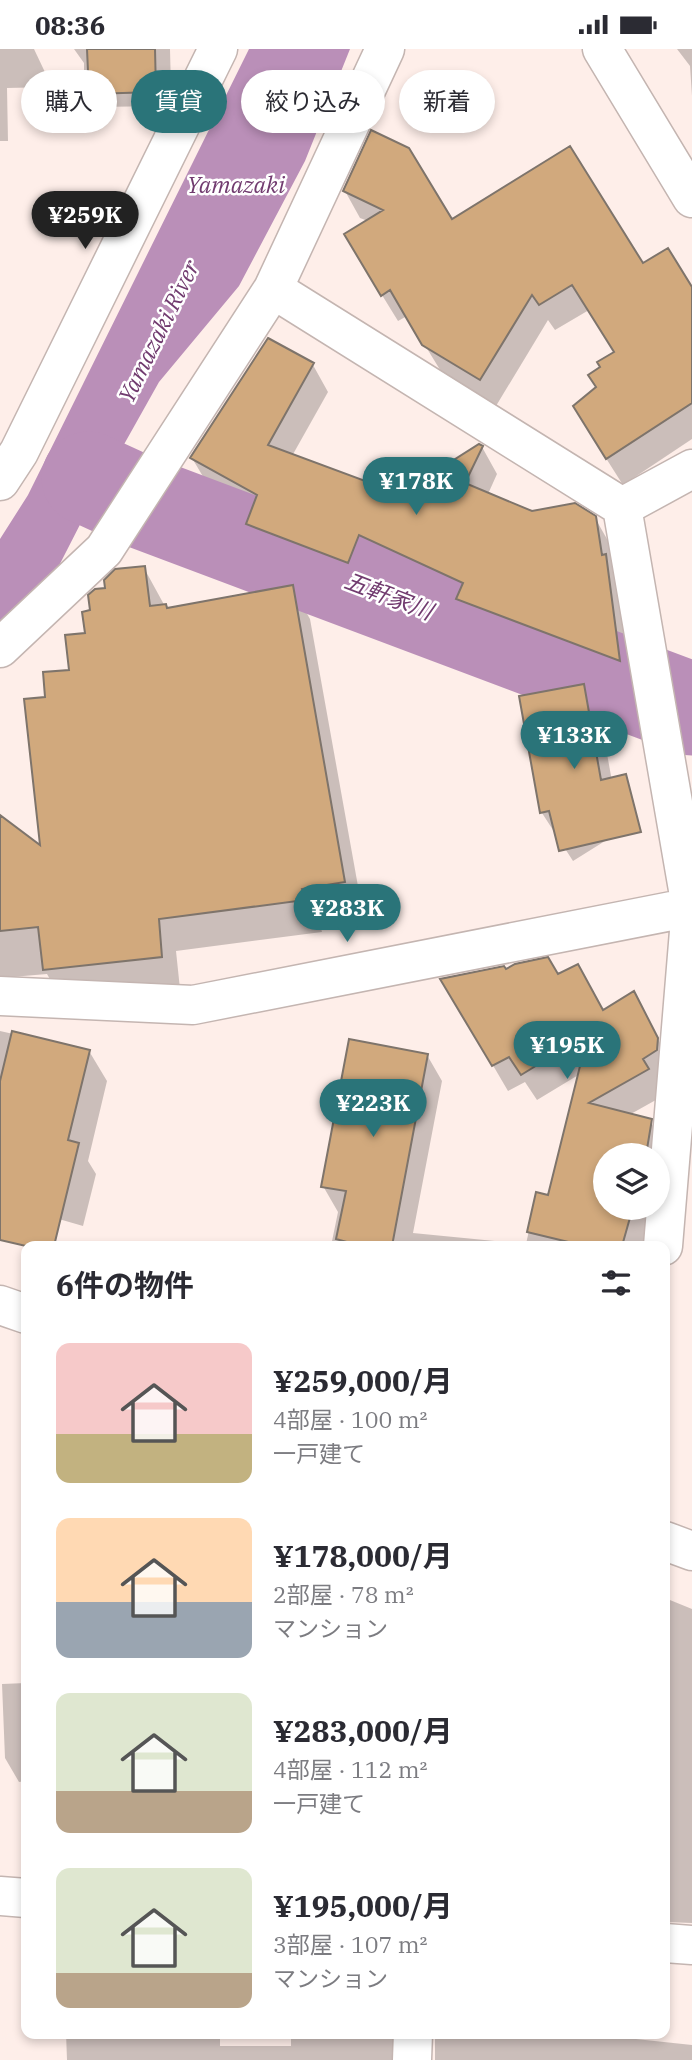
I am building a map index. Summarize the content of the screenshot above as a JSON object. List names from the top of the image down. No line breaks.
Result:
{"water":["Yamazaki","Yamazaki River","五軒家川"],"page":{"status":"08:36","chip":["購入","賃貸","絞り込み","新着"],"price":["¥259K","¥178K","¥133K","¥283K","¥195K","¥223K"],"heading":"6件の物件","list":[{"name":"¥259,000/月","note":"4部屋 · 100 m² · 一戸建て"},{"name":"¥178,000/月","note":"2部屋 · 78 m² · マンション"},{"name":"¥283,000/月","note":"4部屋 · 112 m² · 一戸建て"},{"name":"¥195,000/月","note":"3部屋 · 107 m² · マンション"}]}}
